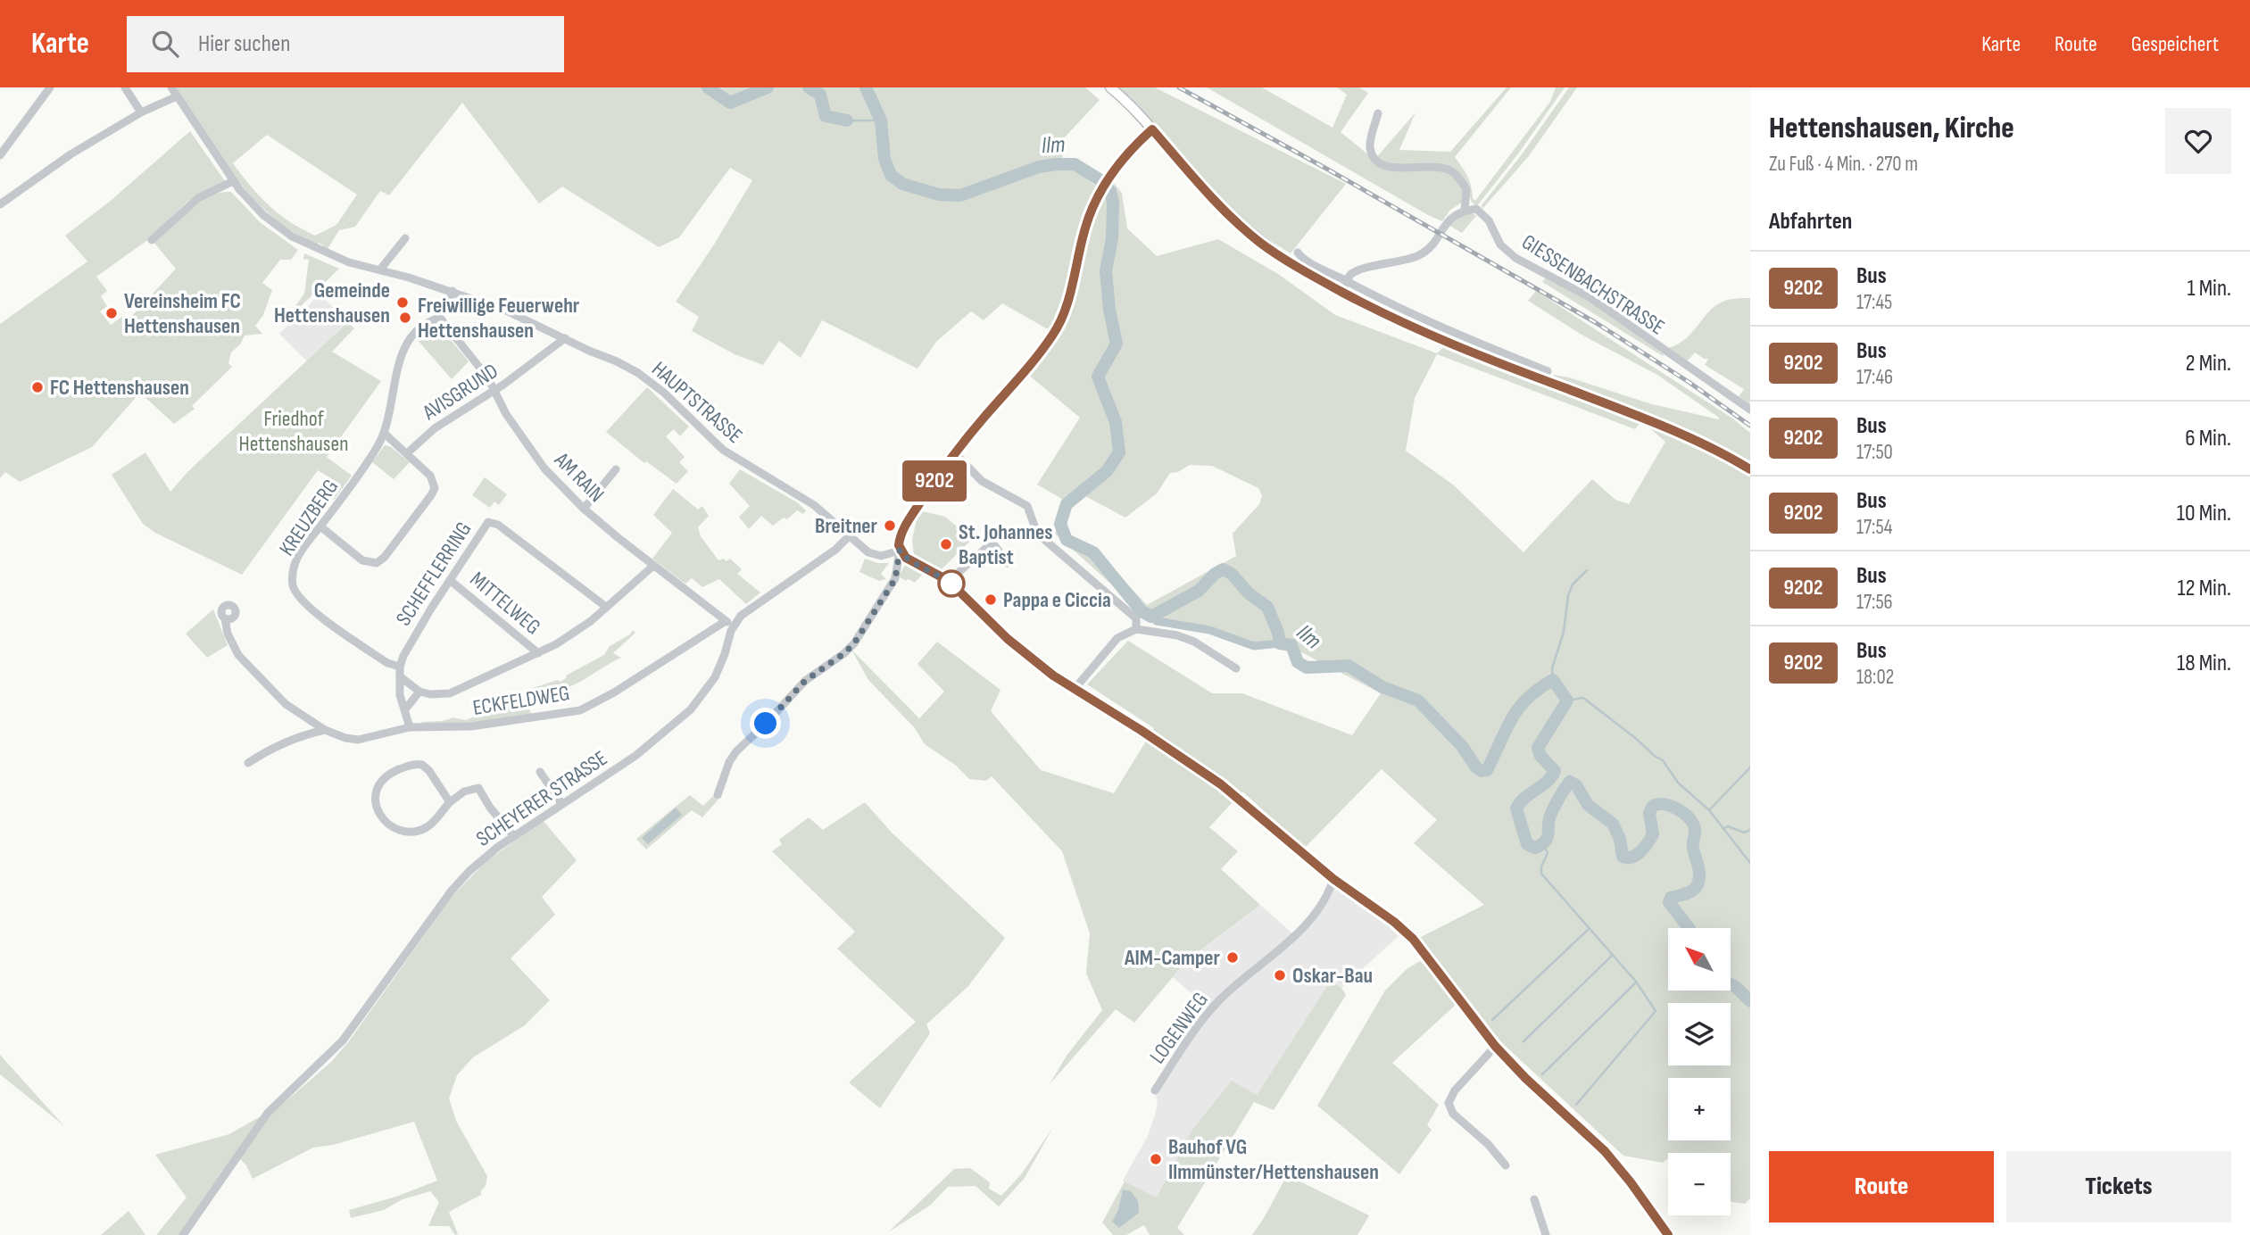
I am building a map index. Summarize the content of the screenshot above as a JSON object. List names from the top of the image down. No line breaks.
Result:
{"streets":{"street":["GIESSENBACHSTRASSE","AVISGRUND","HAUPTSTRASSE","AM RAIN","KREUZBERG","SCHEFFLERRING","MITTELWEG","ECKFELDWEG","SCHEYERER STRASSE","LOGENWEG"]},"crossings":[["AVISGRUND","HAUPTSTRASSE"],["AVISGRUND","AM RAIN"],["HAUPTSTRASSE","SCHEYERER STRASSE"],["AM RAIN","KREUZBERG"],["AM RAIN","ECKFELDWEG"],["AM RAIN","SCHEYERER STRASSE"],["KREUZBERG","SCHEFFLERRING"],["SCHEFFLERRING","MITTELWEG"],["SCHEFFLERRING","ECKFELDWEG"]],"water":["Ilm"],"parks":["Friedhof Hettenshausen"],"places":["Gemeinde Hettenshausen","Vereinsheim FC Hettenshausen","Freiwillige Feuerwehr Hettenshausen","FC Hettenshausen","Breitner","St. Johannes Baptist","Pappa e Ciccia","AIM-Camper","Oskar-Bau","Bauhof VG Ilmmünster/Hettenshausen"],"lines":["bus line 9202"],"north":"top left","page":{"header":"Karte","search":"Hier suchen","nav":["Karte","Route","Gespeichert"],"on_map":"9202","heading":[["Hettenshausen, Kirche","Zu Fuß · 4 Min. · 270 m"],"Abfahrten"],"list":[{"mark":"9202","name":"Bus","note":"17:45","value":"1 Min."},{"mark":"9202","name":"Bus","note":"17:46","value":"2 Min."},{"mark":"9202","name":"Bus","note":"17:50","value":"6 Min."},{"mark":"9202","name":"Bus","note":"17:54","value":"10 Min."},{"mark":"9202","name":"Bus","note":"17:56","value":"12 Min."},{"mark":"9202","name":"Bus","note":"18:02","value":"18 Min."}],"map_buttons":["+","−"],"buttons":["Route","Tickets"]}}
